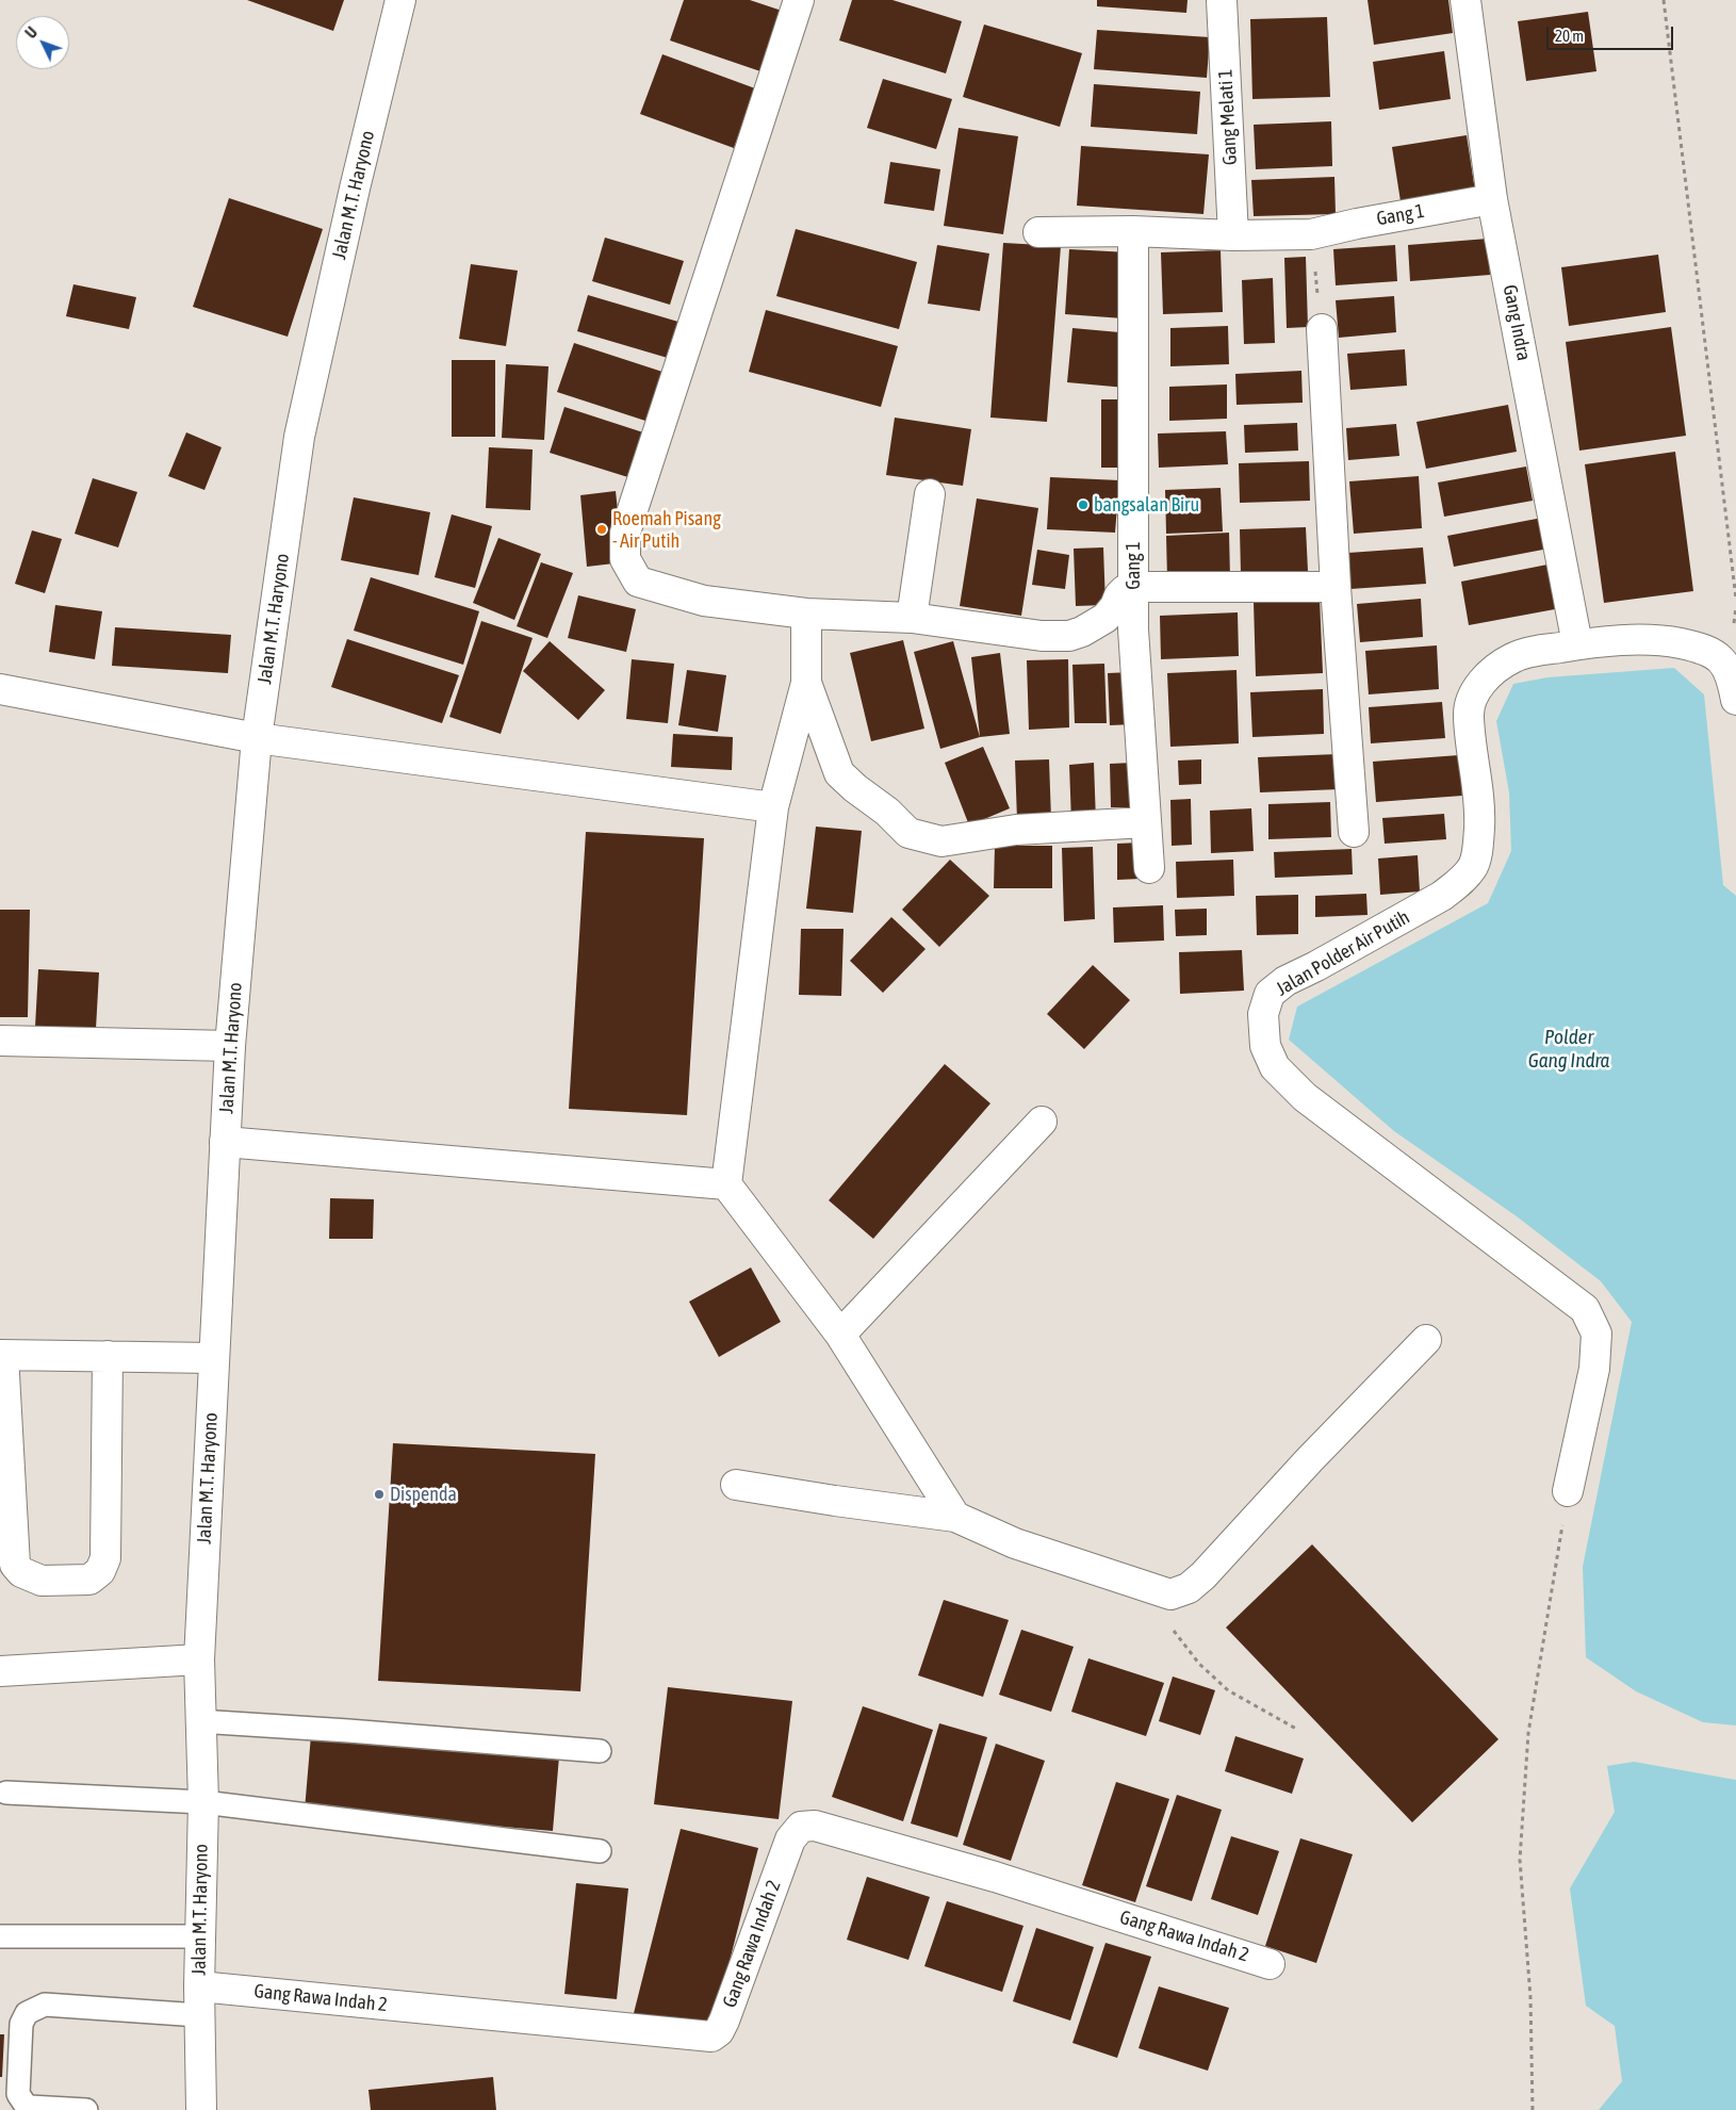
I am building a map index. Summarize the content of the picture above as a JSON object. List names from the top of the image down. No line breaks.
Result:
{"streets":{"street":["Gang Melati 1","Jalan M.T. Haryono","Gang 1","Gang Indra","Jalan Polder Air Putih","Gang Rawa Indah 2"]},"crossings":[["Gang Melati 1","Gang 1"],["Jalan M.T. Haryono","Gang Rawa Indah 2"],["Gang 1","Gang Indra"],["Gang Indra","Jalan Polder Air Putih"]],"water":["Polder Gang Indra"],"places":["bangsalan Biru","Roemah Pisang - Air Putih","Dispenda"],"scale_bar":"20 m","north":"top left"}
